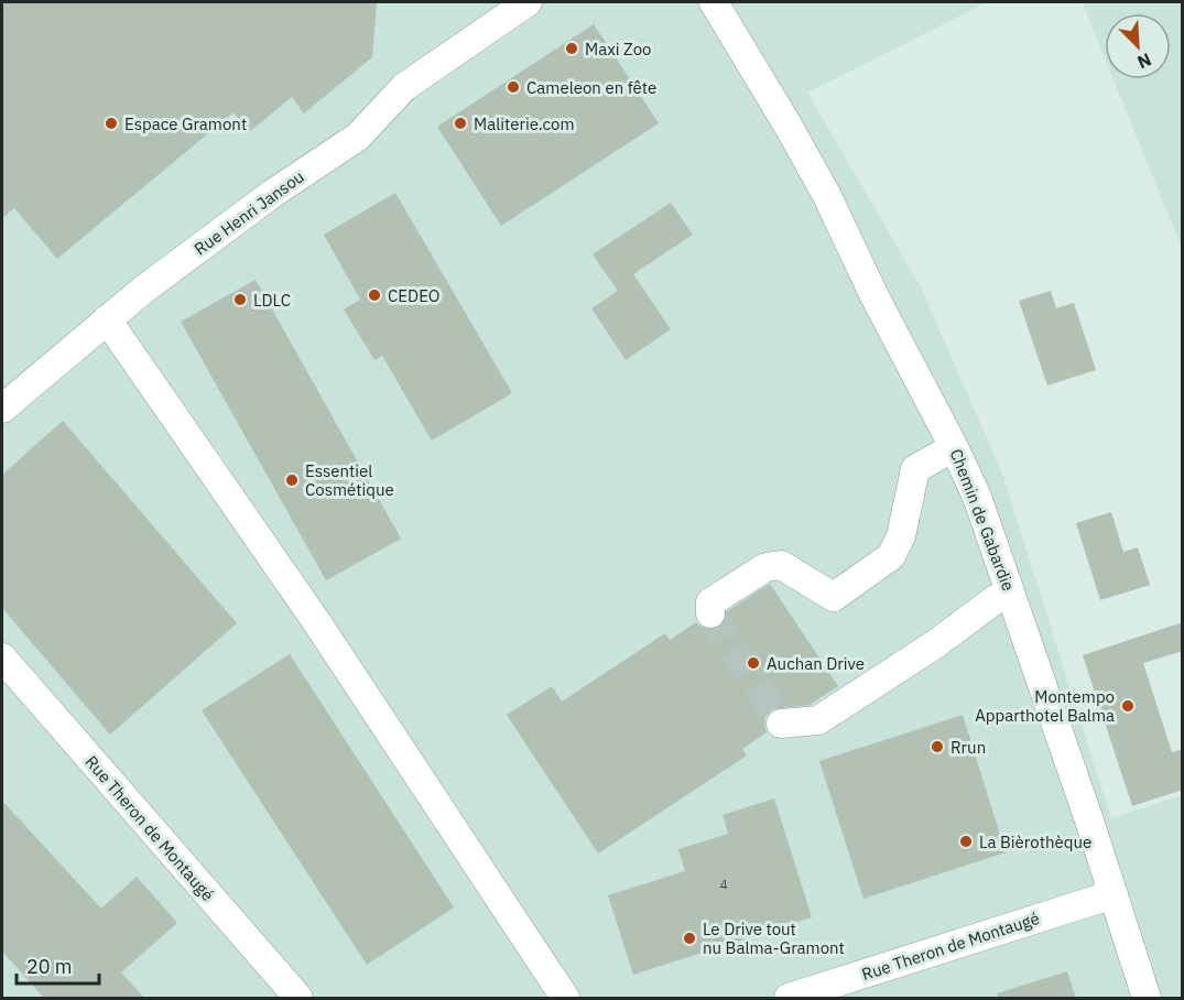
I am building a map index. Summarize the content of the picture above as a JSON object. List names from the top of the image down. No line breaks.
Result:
{"streets":{"street":["Rue Henri Jansou","Chemin de Gabardie","Rue Theron de Montaugé"]},"crossings":[["Chemin de Gabardie","Rue Theron de Montaugé"]],"places":["Maxi Zoo","Cameleon en fête","Espace Gramont","Maliterie.com","CEDEO","LDLC","Essentiel Cosmétique","Auchan Drive","Montempo Apparthotel Balma","Rrun","La Bièrothèque","Le Drive tout nu Balma-Gramont"],"house_numbers":["4"],"scale_bar":"20 m","north":"bottom right"}
